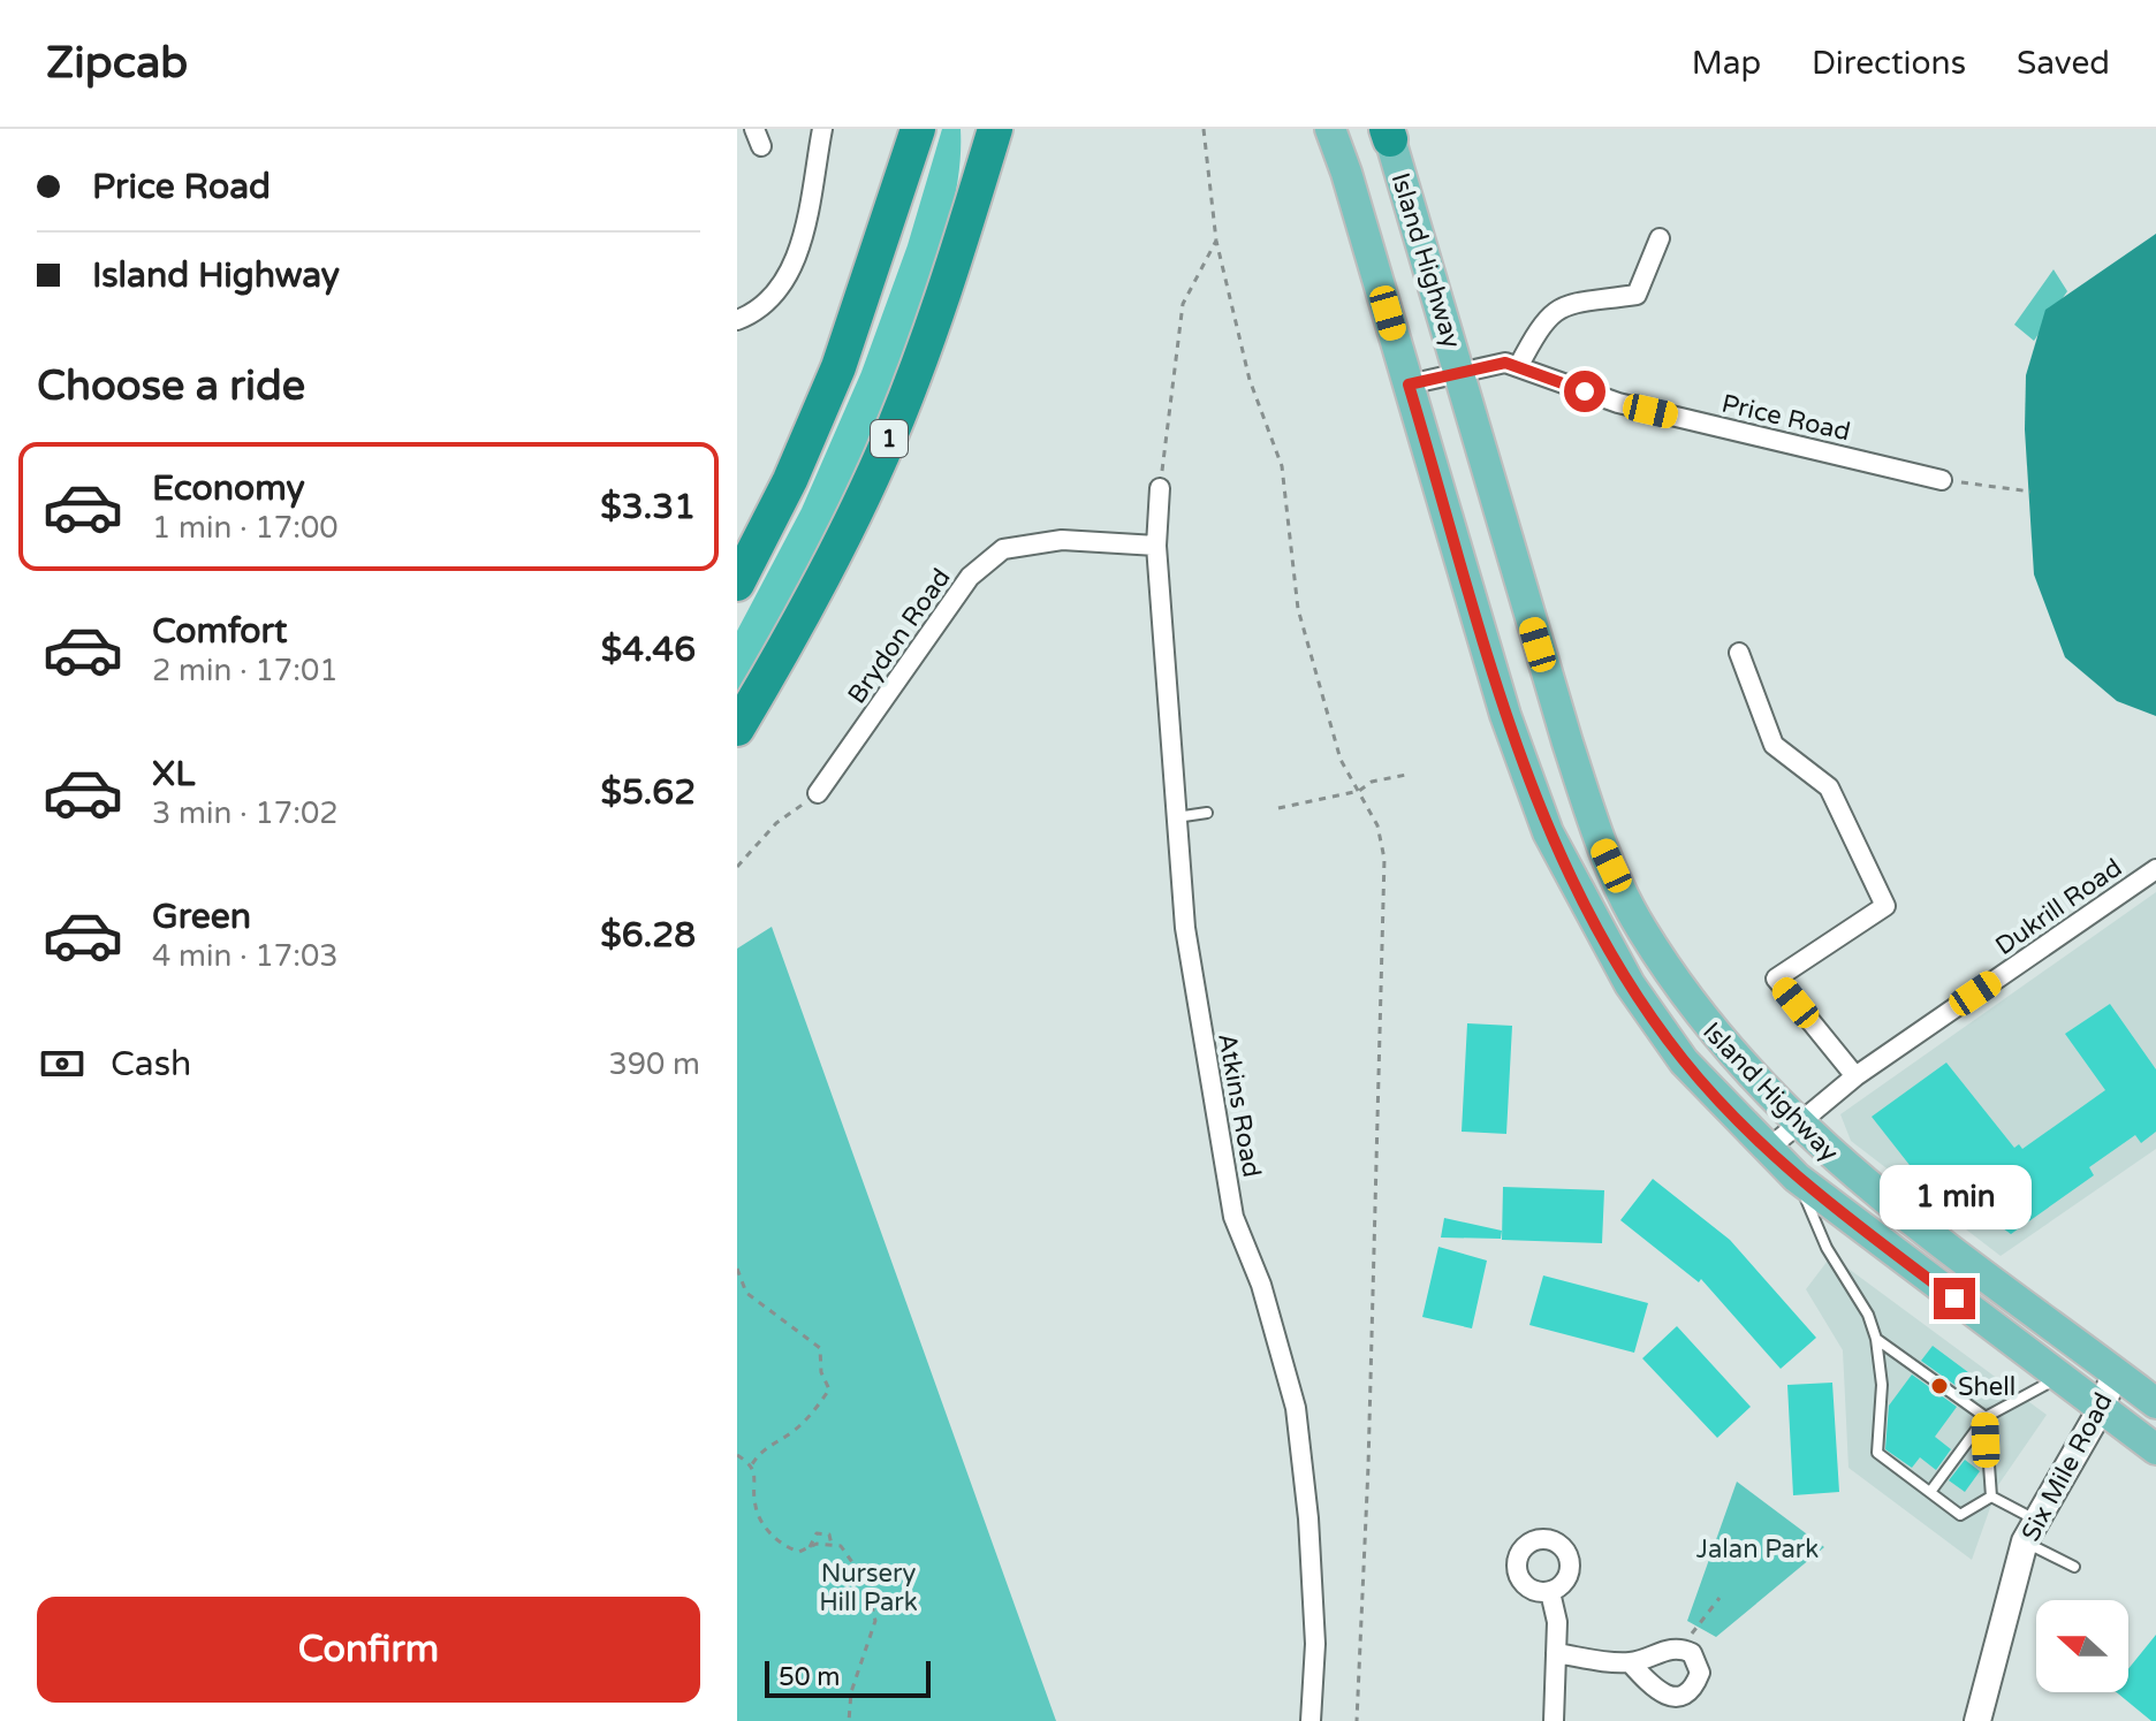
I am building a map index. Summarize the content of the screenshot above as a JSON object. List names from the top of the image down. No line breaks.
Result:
{"streets":{"highway":["1"],"main road":["Island Highway","Six Mile Road"],"street":["Price Road","Brydon Road","Dukrill Road","Atkins Road"]},"crossings":[["Island Highway","Price Road"],["Island Highway","Dukrill Road"],["Island Highway","Six Mile Road"],["Brydon Road","Atkins Road"]],"parks":["Jalan Park","Nursery Hill Park"],"places":["Shell"],"scale_bar":"50 m","north":"left","page":{"header":"Zipcab","nav":["Map","Directions","Saved"],"banner":["Price Road","Island Highway"],"heading":"Choose a ride","list":[{"name":"Economy","note":"1 min · 17:00","value":"$3.31"},{"name":"Comfort","note":"2 min · 17:01","value":"$4.46"},{"name":"XL","note":"3 min · 17:02","value":"$5.62"},{"name":"Green","note":"4 min · 17:03","value":"$6.28"}],"pay":["Cash","390 m"],"bubble":"1 min","buttons":"Confirm","scale":"50 m"}}
